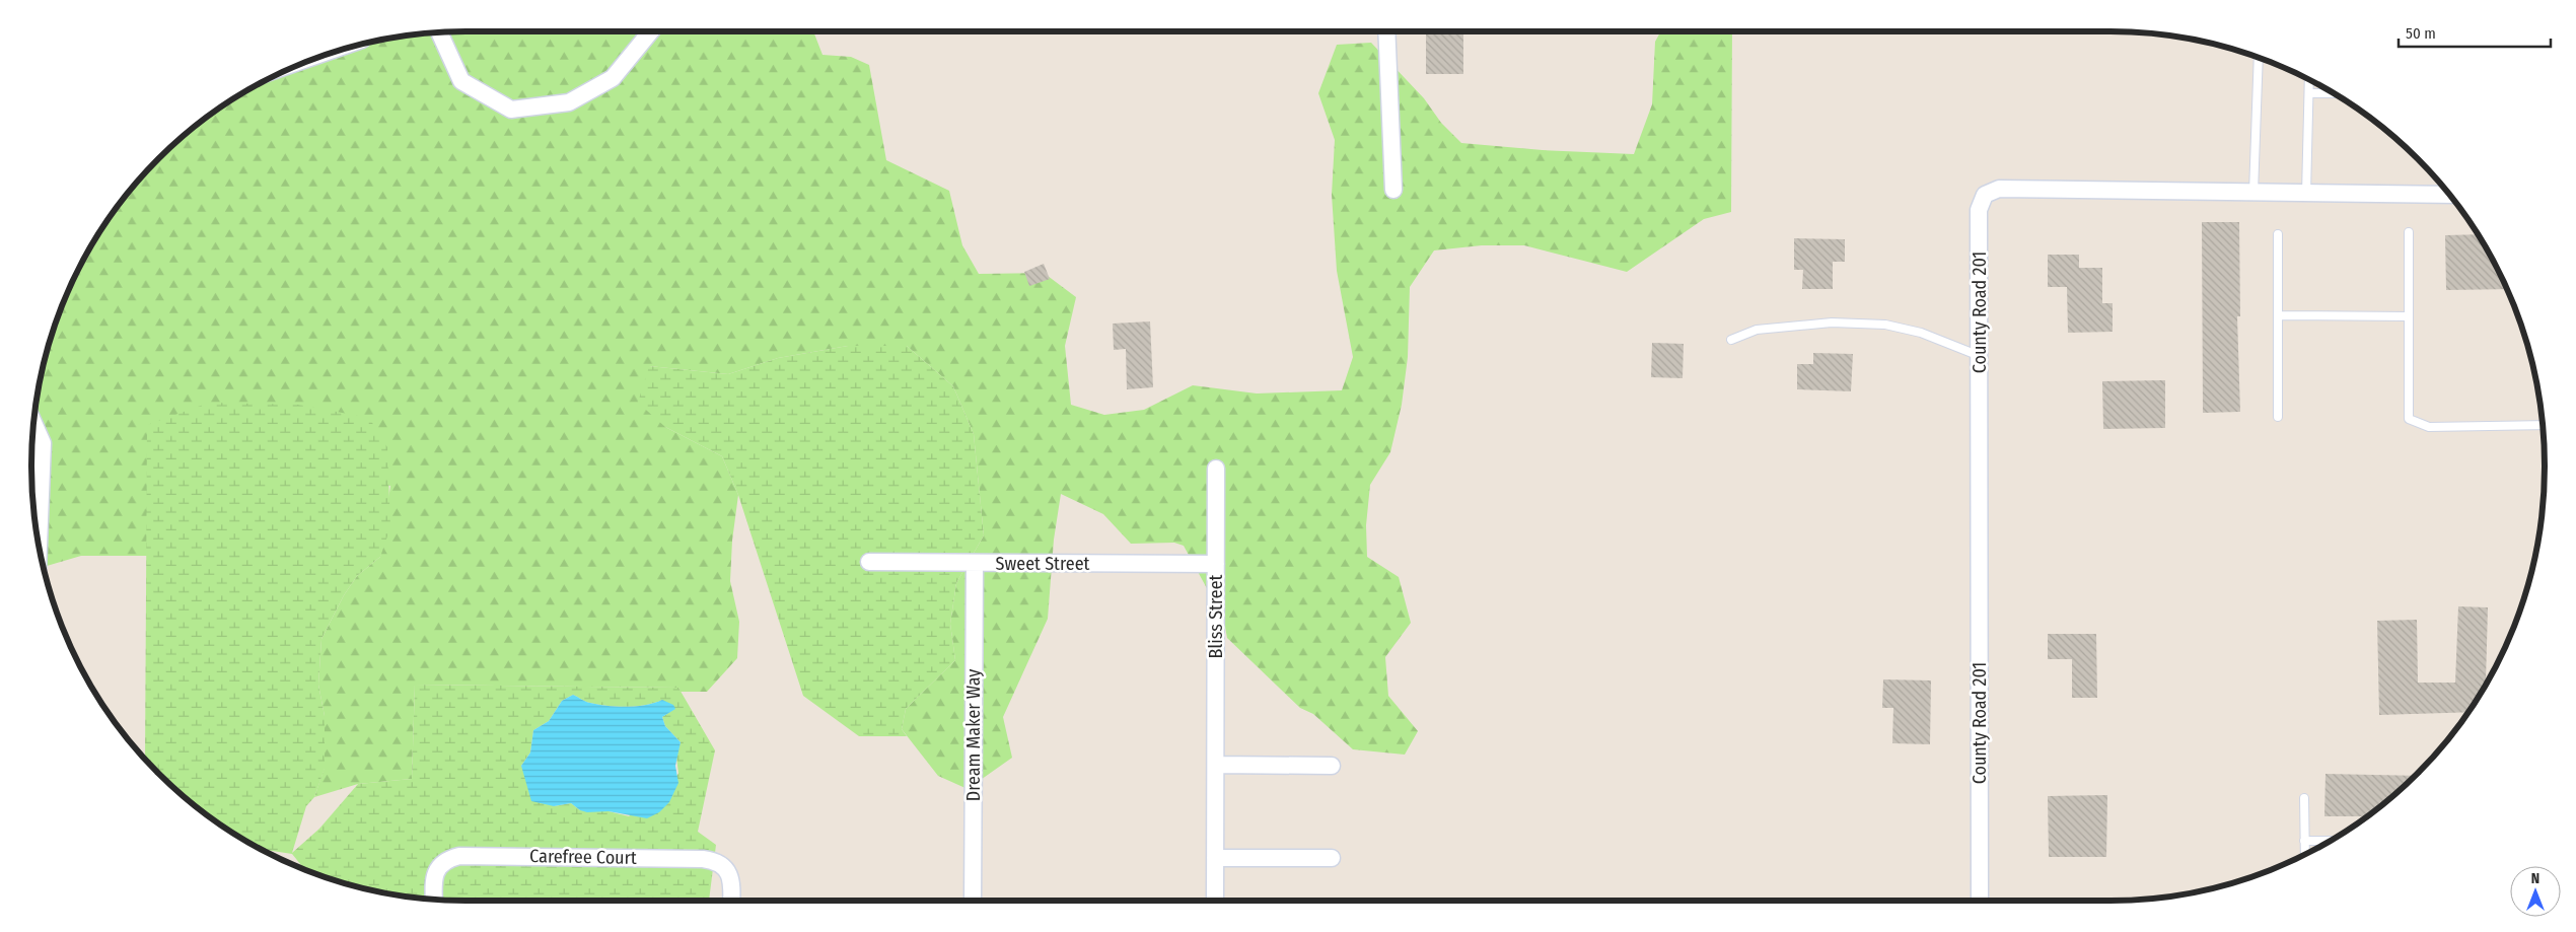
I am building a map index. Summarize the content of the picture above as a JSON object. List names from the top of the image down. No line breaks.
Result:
{"streets":{"street":["County Road 201","Sweet Street","Bliss Street","Dream Maker Way","Carefree Court"]},"crossings":[["Sweet Street","Bliss Street"],["Sweet Street","Dream Maker Way"]],"scale_bar":"50 m","north":"top"}
